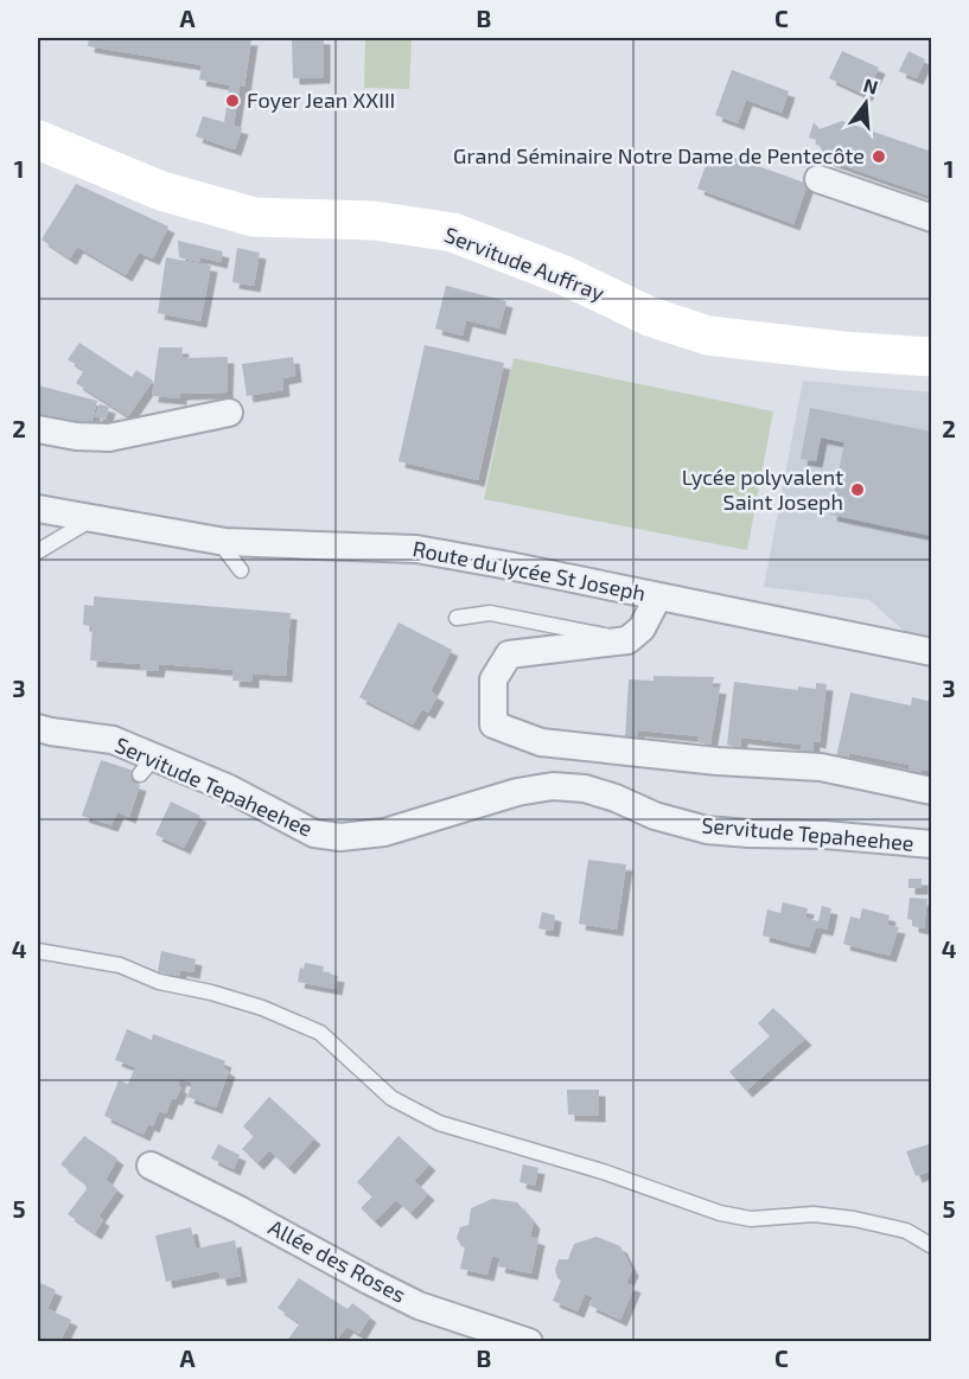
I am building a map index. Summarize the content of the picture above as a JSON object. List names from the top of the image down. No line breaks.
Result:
{"streets":{"street":["Servitude Auffray","Route du lycée St Joseph","Servitude Tepaheehee","Allée des Roses"]},"places":["Foyer Jean XXIII","Grand Séminaire Notre Dame de Pentecôte","Lycée polyvalent Saint Joseph"],"north":"top","grid":{"columns":["A","B","C"],"rows":["1","2","3","4","5"]}}
